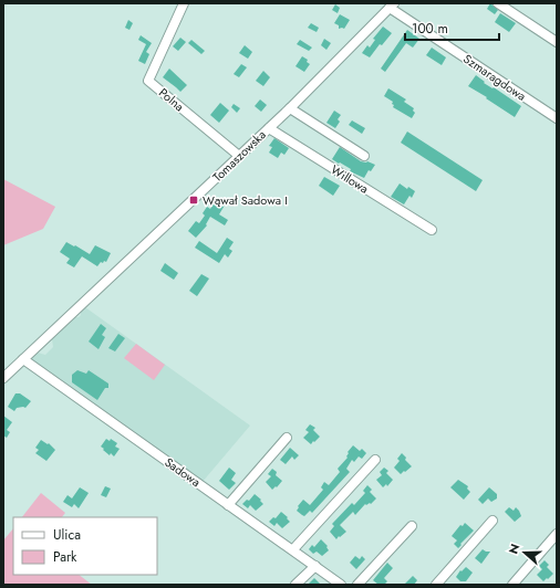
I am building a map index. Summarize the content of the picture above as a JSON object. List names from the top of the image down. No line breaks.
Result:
{"streets":{"street":["Szmaragdowa","Polna","Tomaszowska","Willowa","Sadowa"]},"crossings":[["Szmaragdowa","Tomaszowska"],["Polna","Tomaszowska"],["Tomaszowska","Willowa"],["Tomaszowska","Sadowa"]],"places":{"transit":["Wąwał Sadowa I"]},"legend":["Ulica","Park"],"scale_bar":"100 m","north":"left"}
